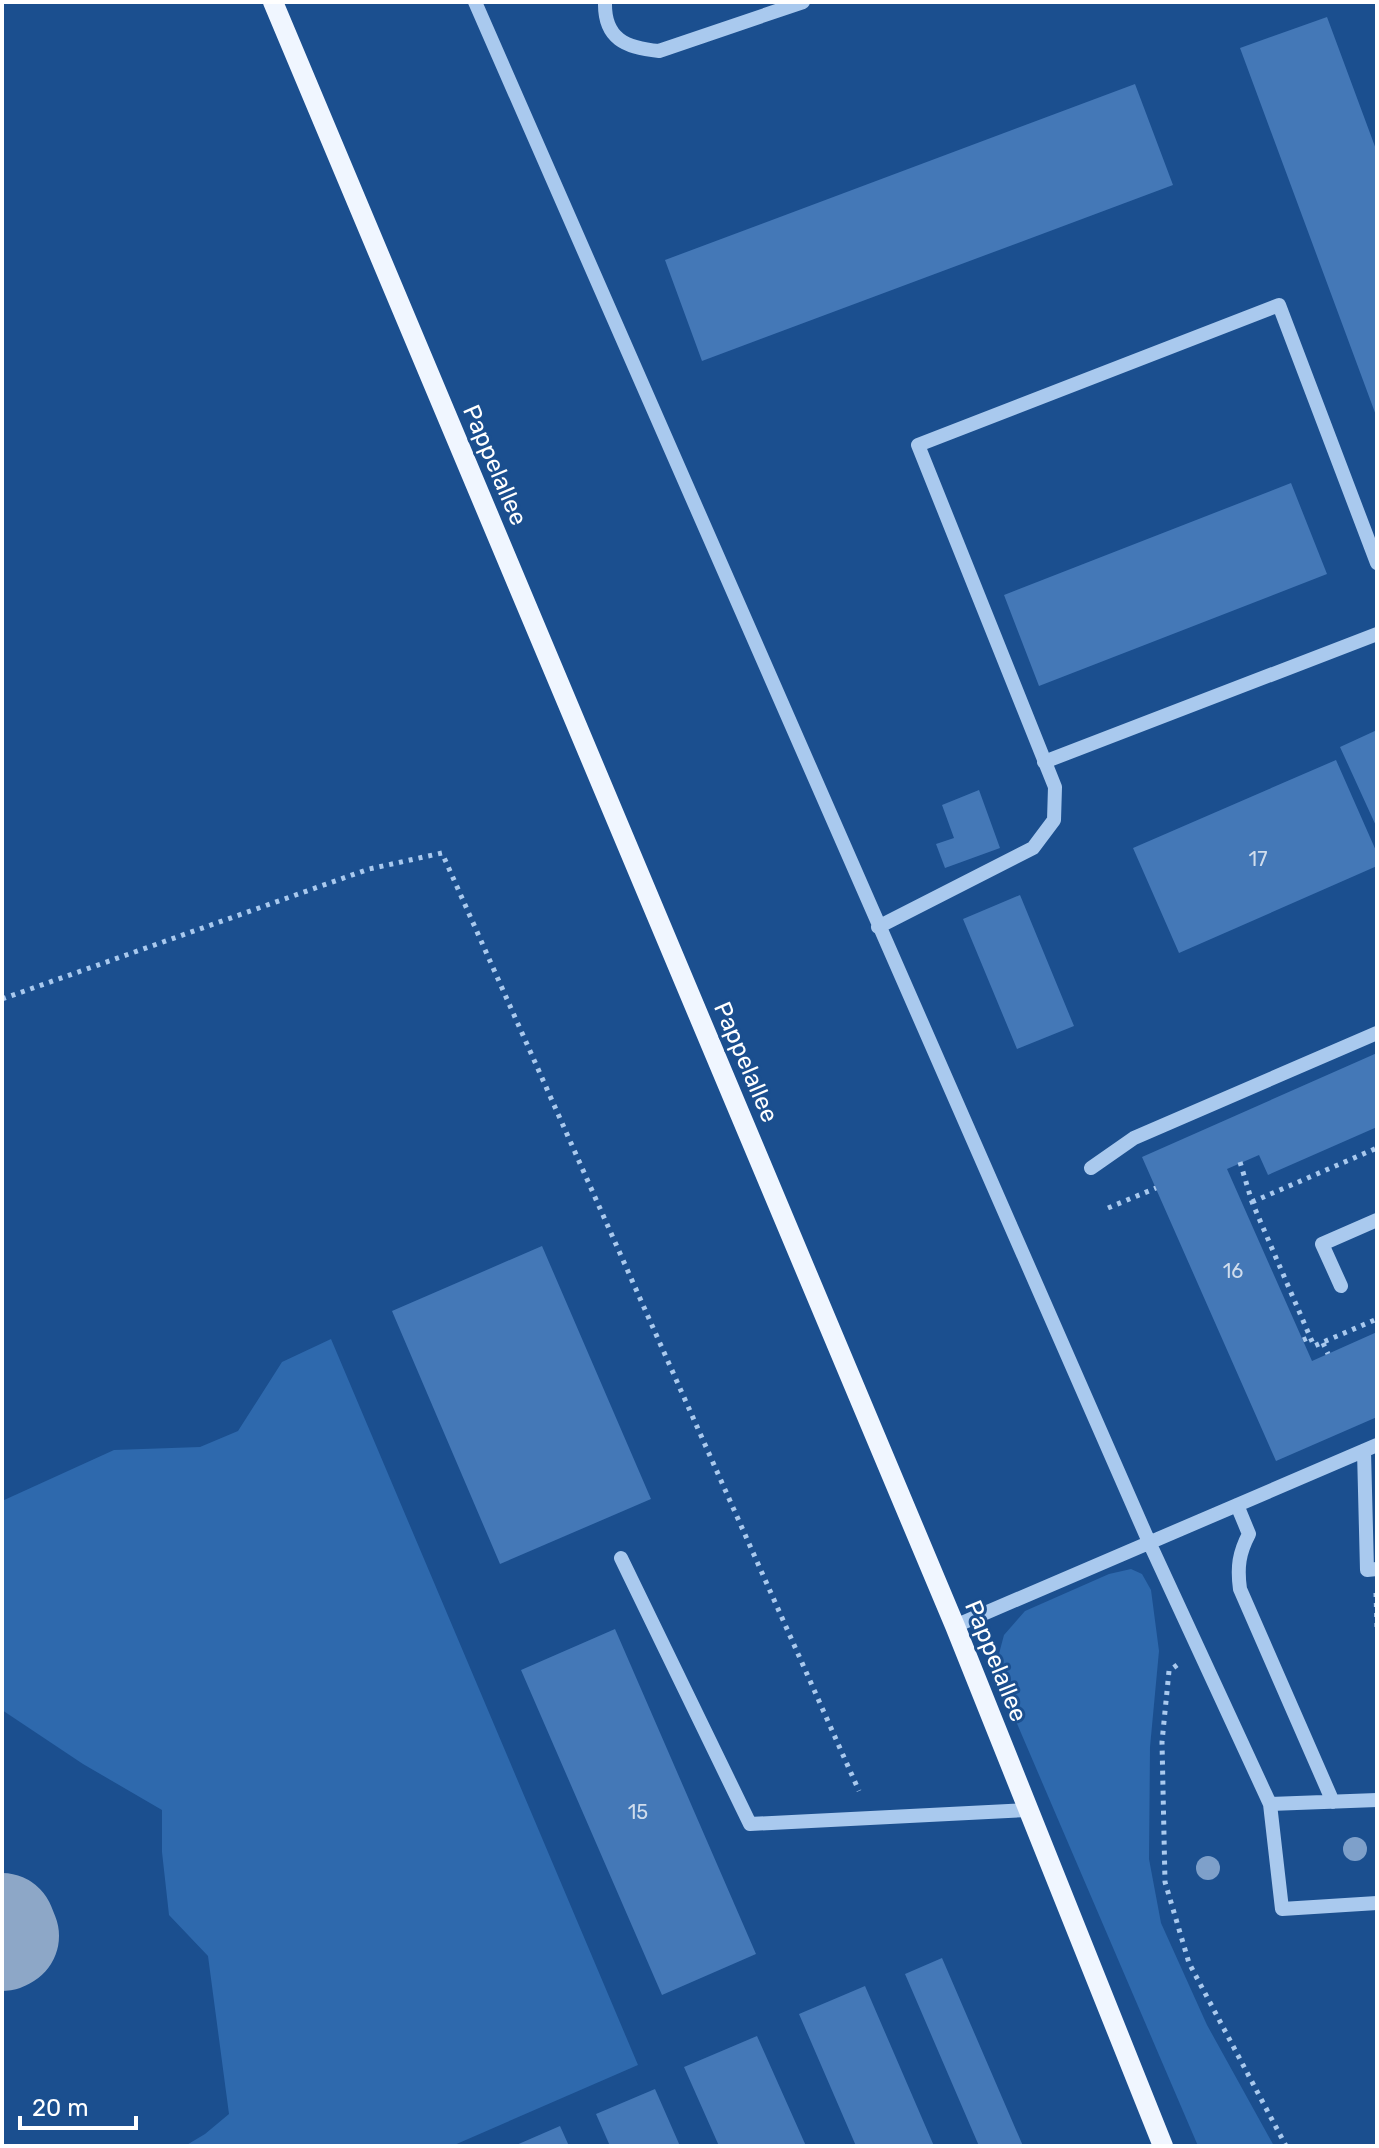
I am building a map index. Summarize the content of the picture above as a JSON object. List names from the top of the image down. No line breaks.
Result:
{"streets":{"main road":["Pappelallee"]},"house_numbers":["17","16","15"],"scale_bar":"20 m"}
